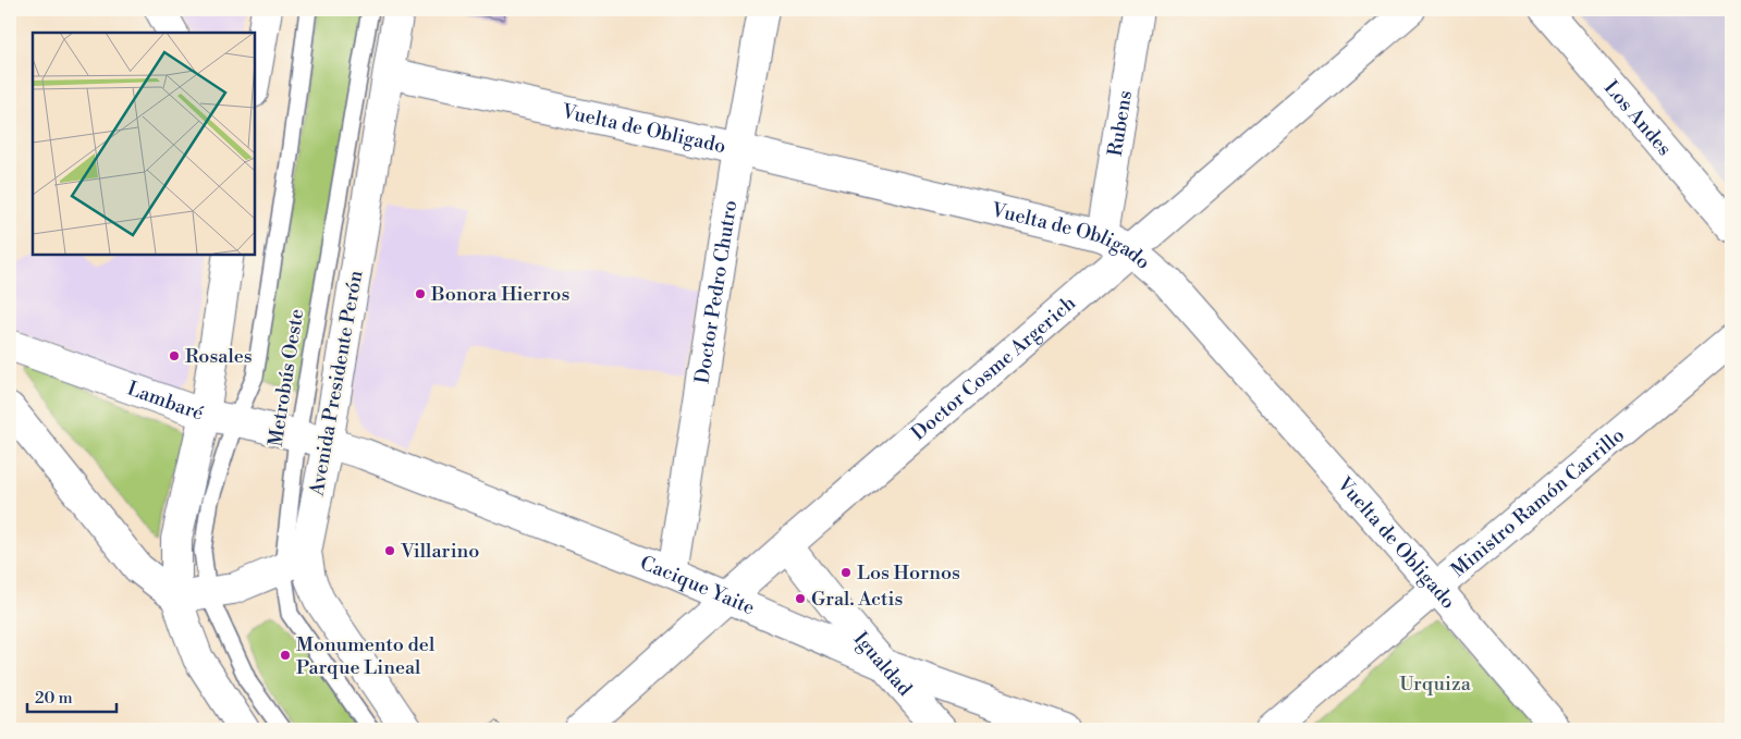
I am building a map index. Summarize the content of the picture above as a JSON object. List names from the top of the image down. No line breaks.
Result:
{"streets":{"street":["Los Andes","Rubens","Vuelta de Obligado","Doctor Pedro Chutro","Doctor Cosme Argerich","Avenida Presidente Perón","Lambaré","Ministro Ramón Carrillo","Cacique Yaite","Igualdad"],"lane":["Metrobús Oeste"]},"crossings":[["Rubens","Vuelta de Obligado"],["Vuelta de Obligado","Doctor Pedro Chutro"],["Vuelta de Obligado","Doctor Cosme Argerich"],["Vuelta de Obligado","Avenida Presidente Perón"],["Vuelta de Obligado","Ministro Ramón Carrillo"],["Doctor Pedro Chutro","Cacique Yaite"],["Doctor Cosme Argerich","Cacique Yaite"],["Doctor Cosme Argerich","Igualdad"],["Metrobús Oeste","Avenida Presidente Perón"],["Metrobús Oeste","Lambaré"],["Avenida Presidente Perón","Lambaré"],["Avenida Presidente Perón","Cacique Yaite"],["Lambaré","Cacique Yaite"],["Cacique Yaite","Igualdad"]],"parks":["Urquiza"],"places":["Bonora Hierros","Rosales","Villarino","Los Hornos","Gral. Actis","Monumento del Parque Lineal"],"scale_bar":"20 m"}
